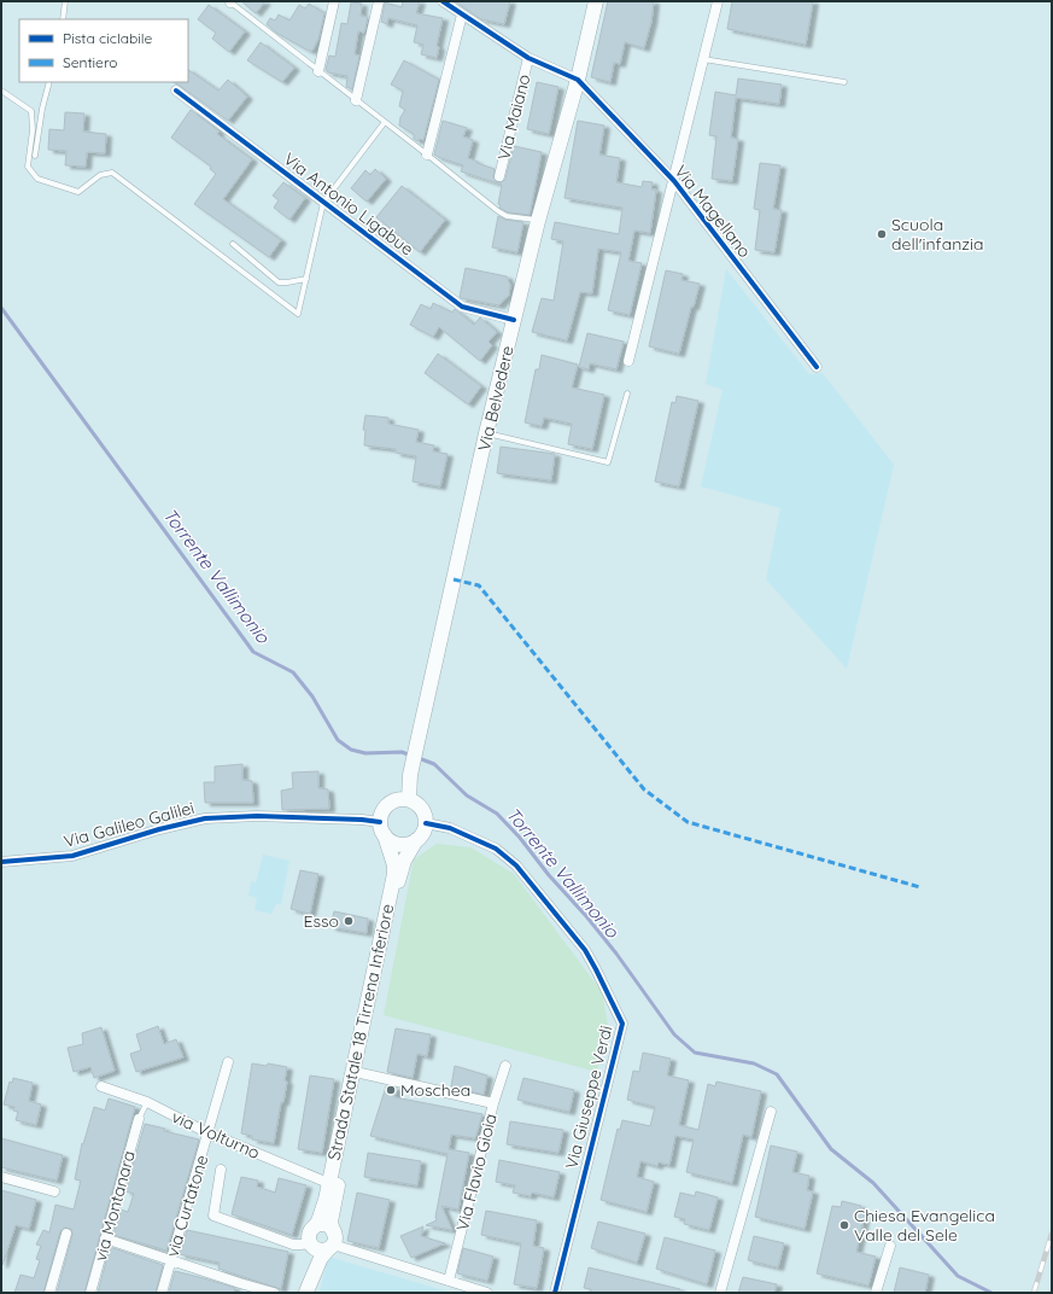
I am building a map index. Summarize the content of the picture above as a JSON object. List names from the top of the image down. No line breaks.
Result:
{"streets":{"main road":["Via Belvedere","Strada Statale 18 Tirrena Inferiore"],"street":["Via Maiano","Via Antonio Ligabue","Via Magellano","Via Galileo Galilei","Via Giuseppe Verdi","via Volturno","Via Flavio Gioia","via Montanara","via Curtatone"]},"crossings":[["Via Antonio Ligabue","Via Belvedere"],["Via Magellano","Via Belvedere"],["Via Belvedere","Via Galileo Galilei"],["Via Belvedere","Strada Statale 18 Tirrena Inferiore"],["Via Belvedere","Via Giuseppe Verdi"],["Via Galileo Galilei","Strada Statale 18 Tirrena Inferiore"],["Via Galileo Galilei","Via Giuseppe Verdi"],["Strada Statale 18 Tirrena Inferiore","Via Giuseppe Verdi"],["Strada Statale 18 Tirrena Inferiore","via Volturno"],["via Volturno","via Curtatone"]],"water":["Torrente Vallimonio"],"places":["Scuola dell'infanzia","Esso","Moschea","Chiesa Evangelica Valle del Sele"],"legend":["Pista ciclabile","Sentiero"]}
